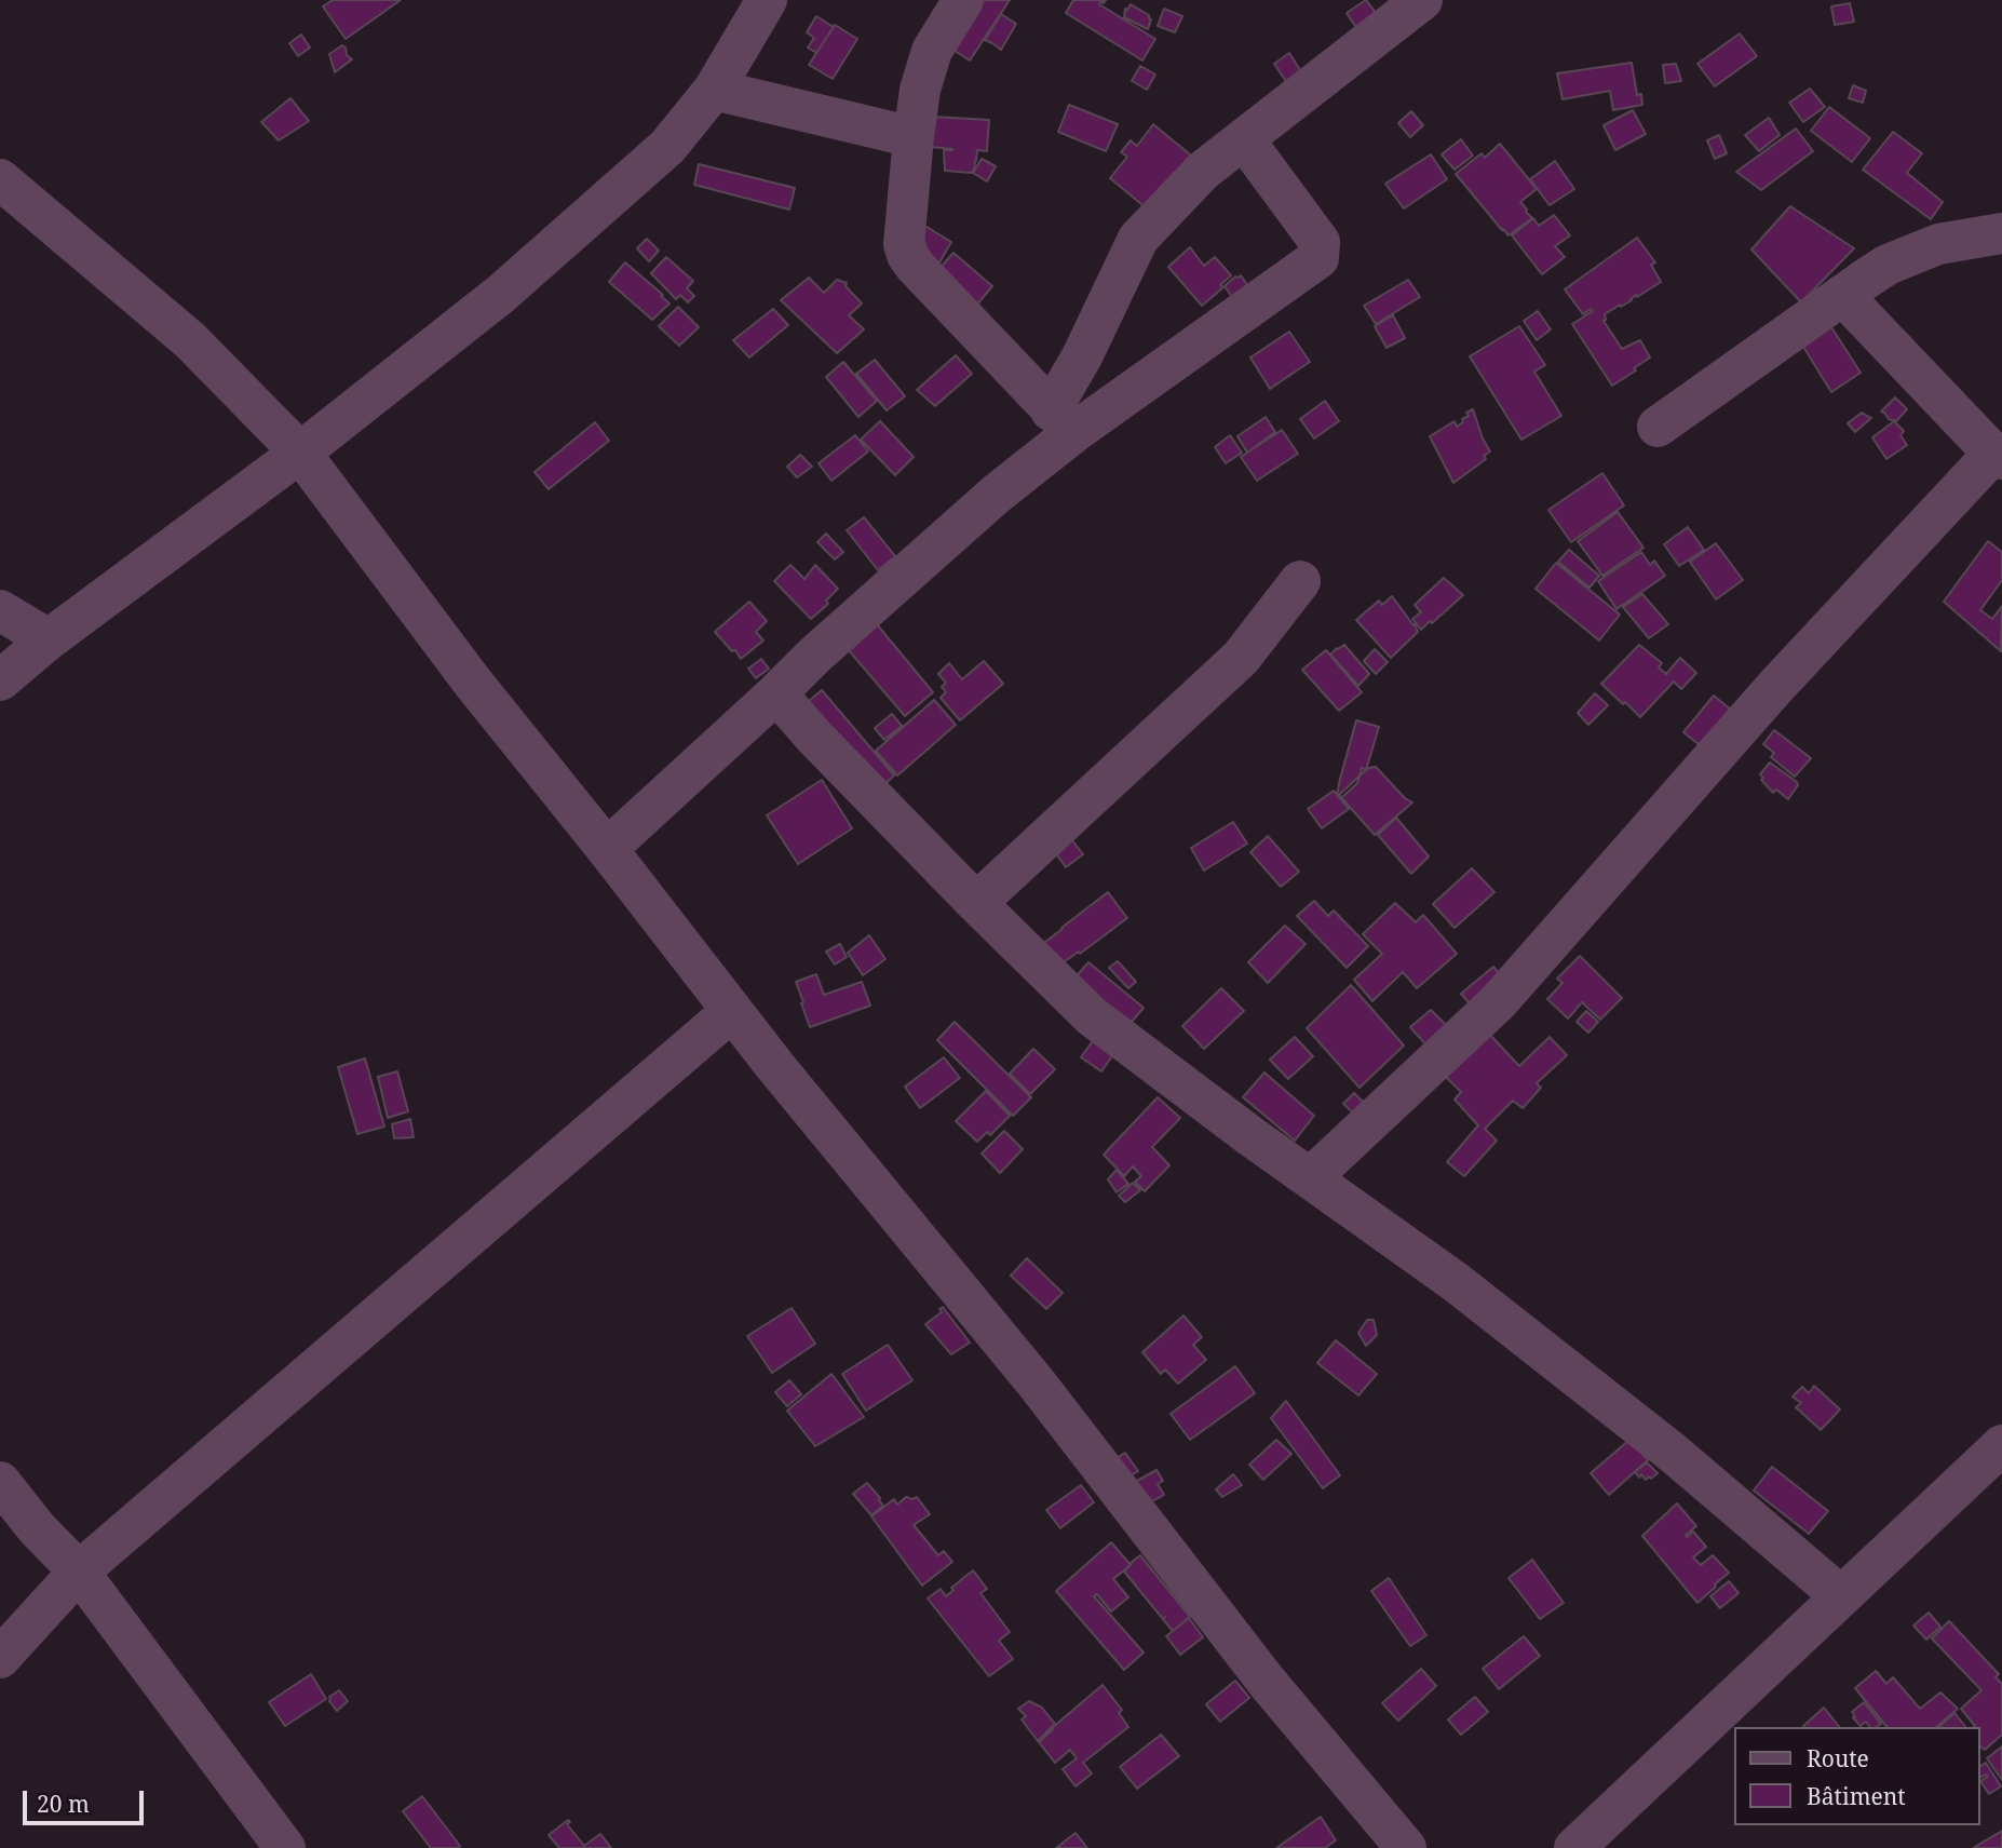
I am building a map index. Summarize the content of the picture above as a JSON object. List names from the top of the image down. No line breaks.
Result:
{"legend":["Route","Bâtiment"],"scale_bar":"20 m"}
